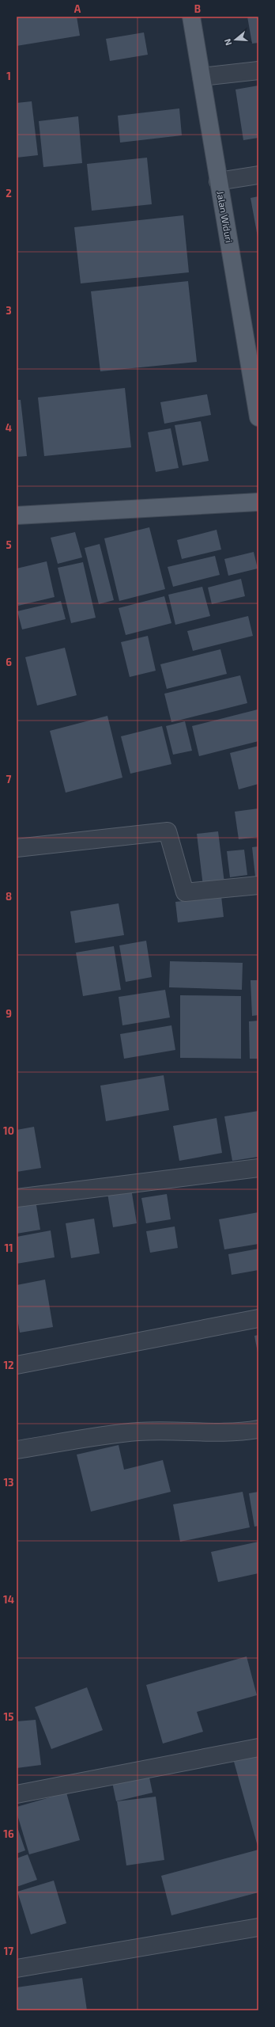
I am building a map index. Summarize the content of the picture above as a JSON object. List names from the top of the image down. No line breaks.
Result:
{"streets":{"main road":["Jalan Widuri"]},"north":"left","grid":{"columns":["A","B"],"rows":["1","2","3","4","5","6","7","8","9","10","11","12","13","14","15","16","17"]}}
